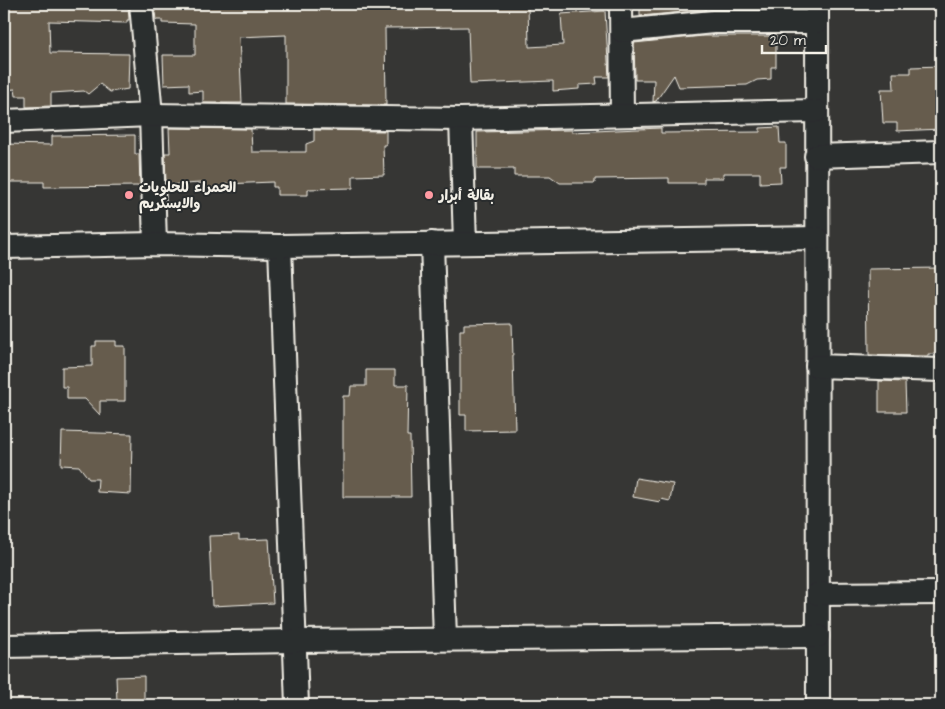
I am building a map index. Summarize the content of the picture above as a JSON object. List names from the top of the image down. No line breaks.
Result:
{"places":["الحمراء للحلويات والايسكريم","بقالة أبرار"],"scale_bar":"20 m"}
